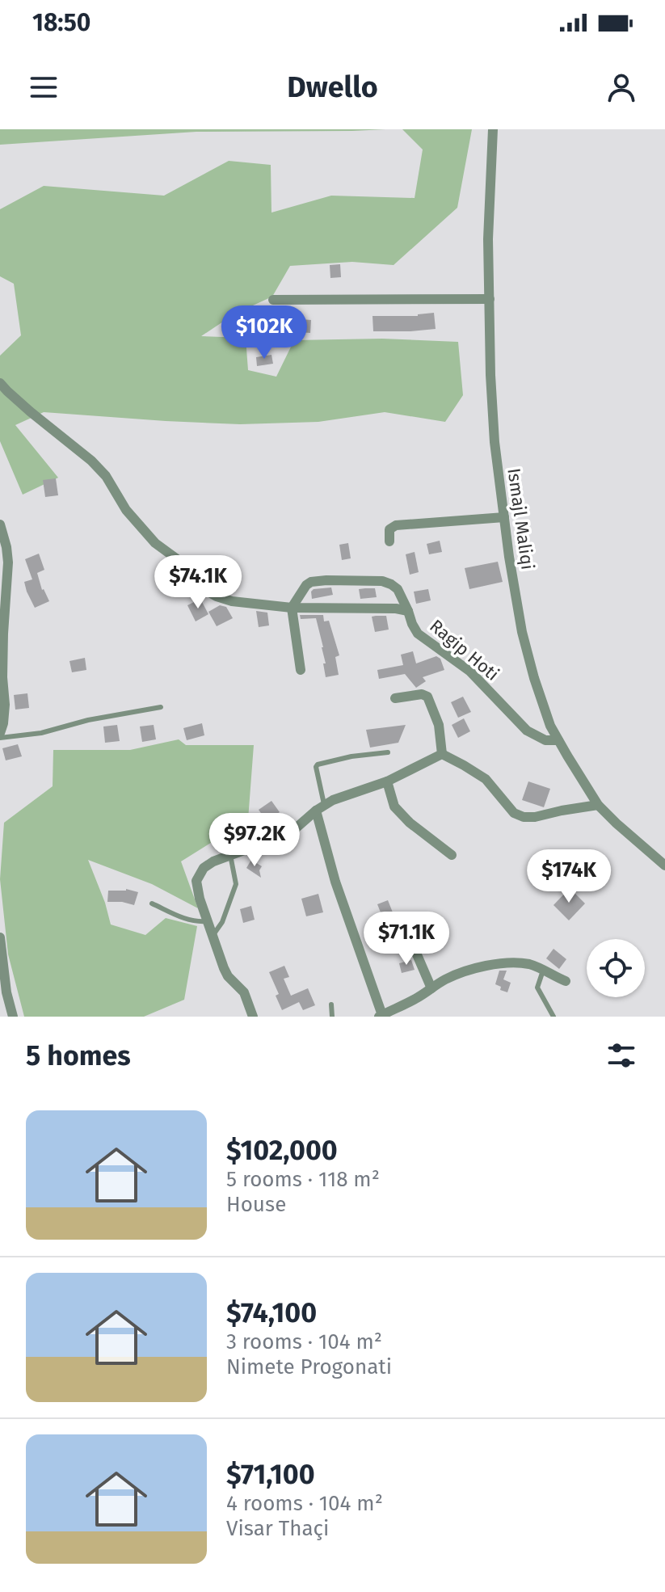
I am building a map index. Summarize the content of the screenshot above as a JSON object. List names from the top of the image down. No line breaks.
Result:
{"streets":{"street":["Ismajl Maliqi","Ragip Hoti"]},"crossings":[["Ismajl Maliqi","Ragip Hoti"]],"page":{"status":"18:50","header":"Dwello","price":["$102K","$74.1K","$97.2K","$174K","$71.1K"],"heading":"5 homes","list":[{"name":"$102,000","note":"5 rooms · 118 m² · House"},{"name":"$74,100","note":"3 rooms · 104 m² · Nimete Progonati"},{"name":"$71,100","note":"4 rooms · 104 m² · Visar Thaçi"}]}}
